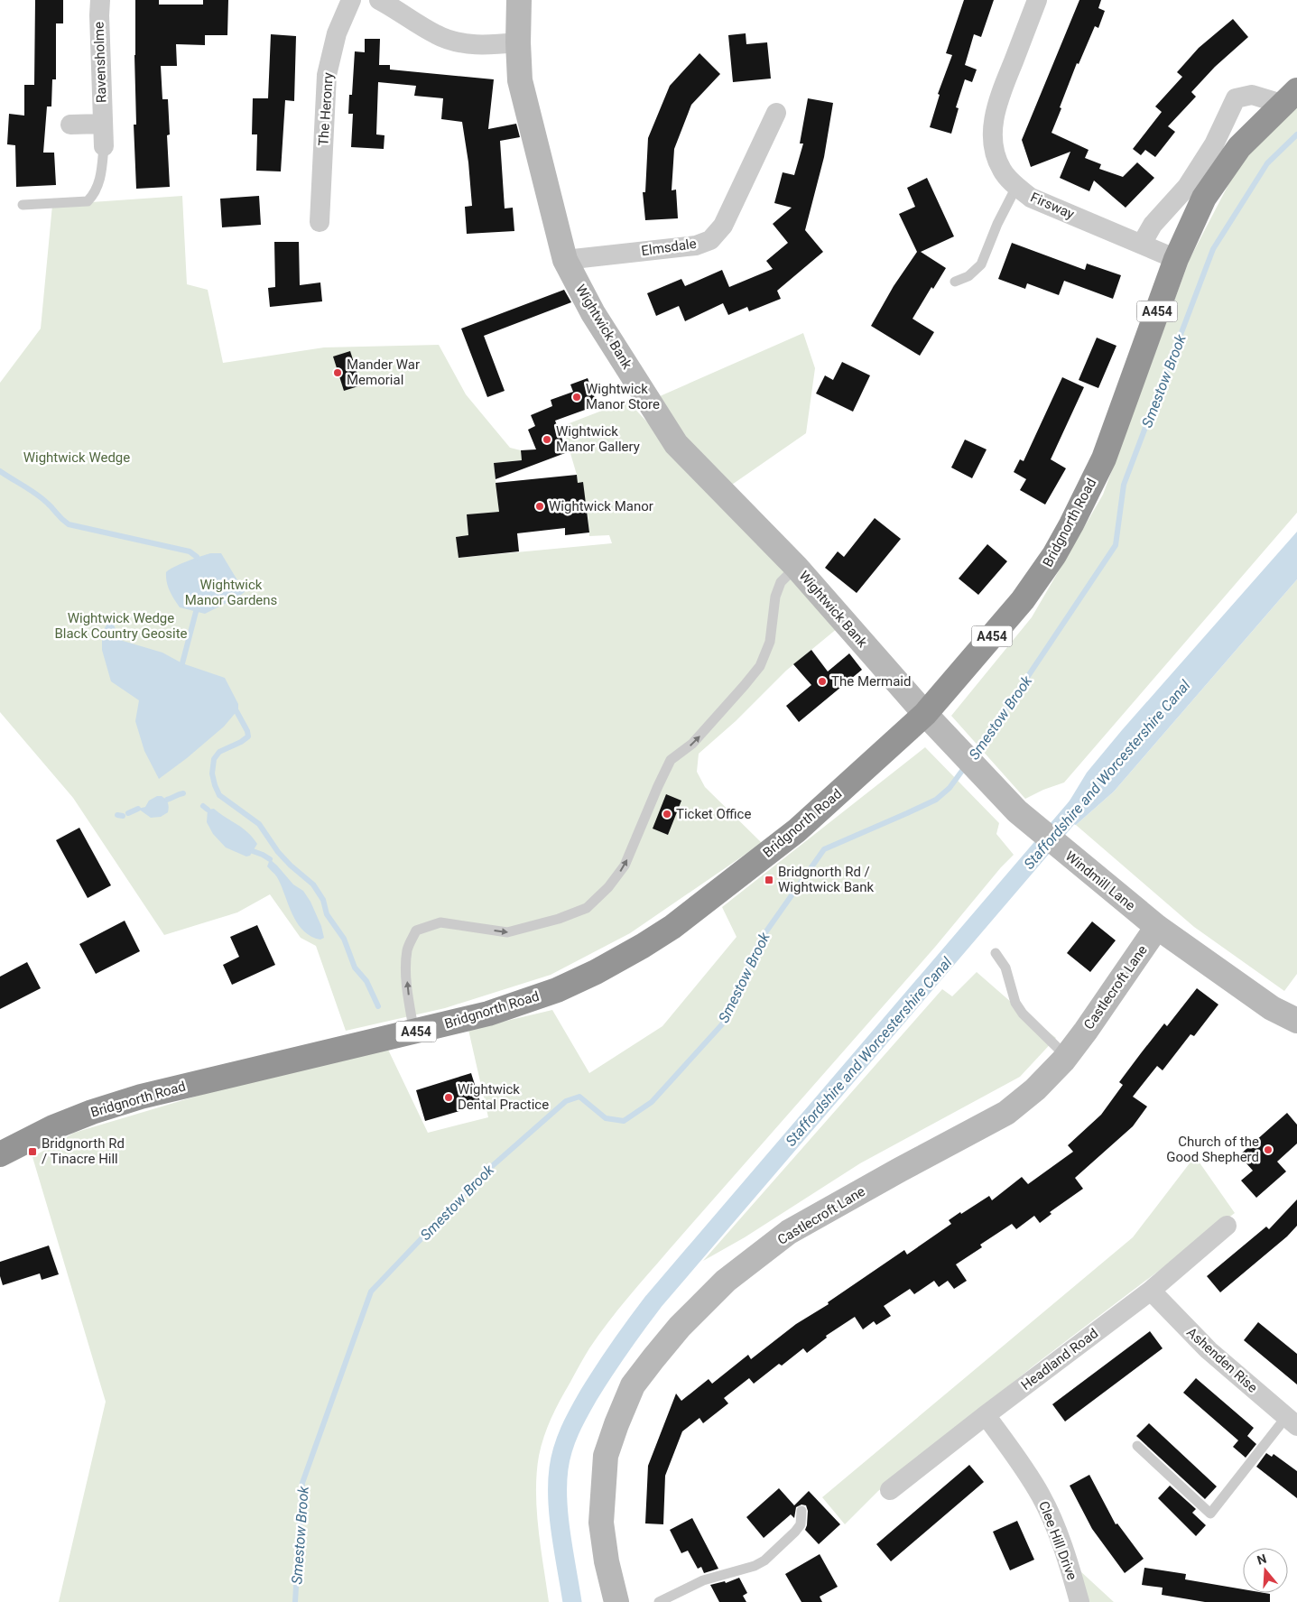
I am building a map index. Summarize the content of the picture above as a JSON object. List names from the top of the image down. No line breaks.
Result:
{"streets":{"highway":["A454","Bridgnorth Road"],"street":["Ravensholme","The Heronry","Firsway","Elmsdale","Wightwick Bank","Windmill Lane","Castlecroft Lane","Headland Road","Ashenden Rise","Clee Hill Drive"]},"crossings":[["Firsway","Bridgnorth Road"],["Elmsdale","Wightwick Bank"],["Wightwick Bank","Bridgnorth Road"],["Wightwick Bank","Windmill Lane"],["Bridgnorth Road","Windmill Lane"],["Windmill Lane","Castlecroft Lane"],["Headland Road","Ashenden Rise"],["Headland Road","Clee Hill Drive"]],"water":["Smestow Brook","Staffordshire and Worcestershire Canal"],"parks":["Wightwick Wedge","Wightwick Manor Gardens","Wightwick Wedge Black Country Geosite"],"places":{"other":["Mander War Memorial","Wightwick Manor Store","Wightwick Manor Gallery","Wightwick Manor","The Mermaid","Ticket Office","Wightwick Dental Practice","Church of the Good Shepherd"],"transit":["Bridgnorth Rd / Wightwick Bank","Bridgnorth Rd / Tinacre Hill"]},"north":"top"}
